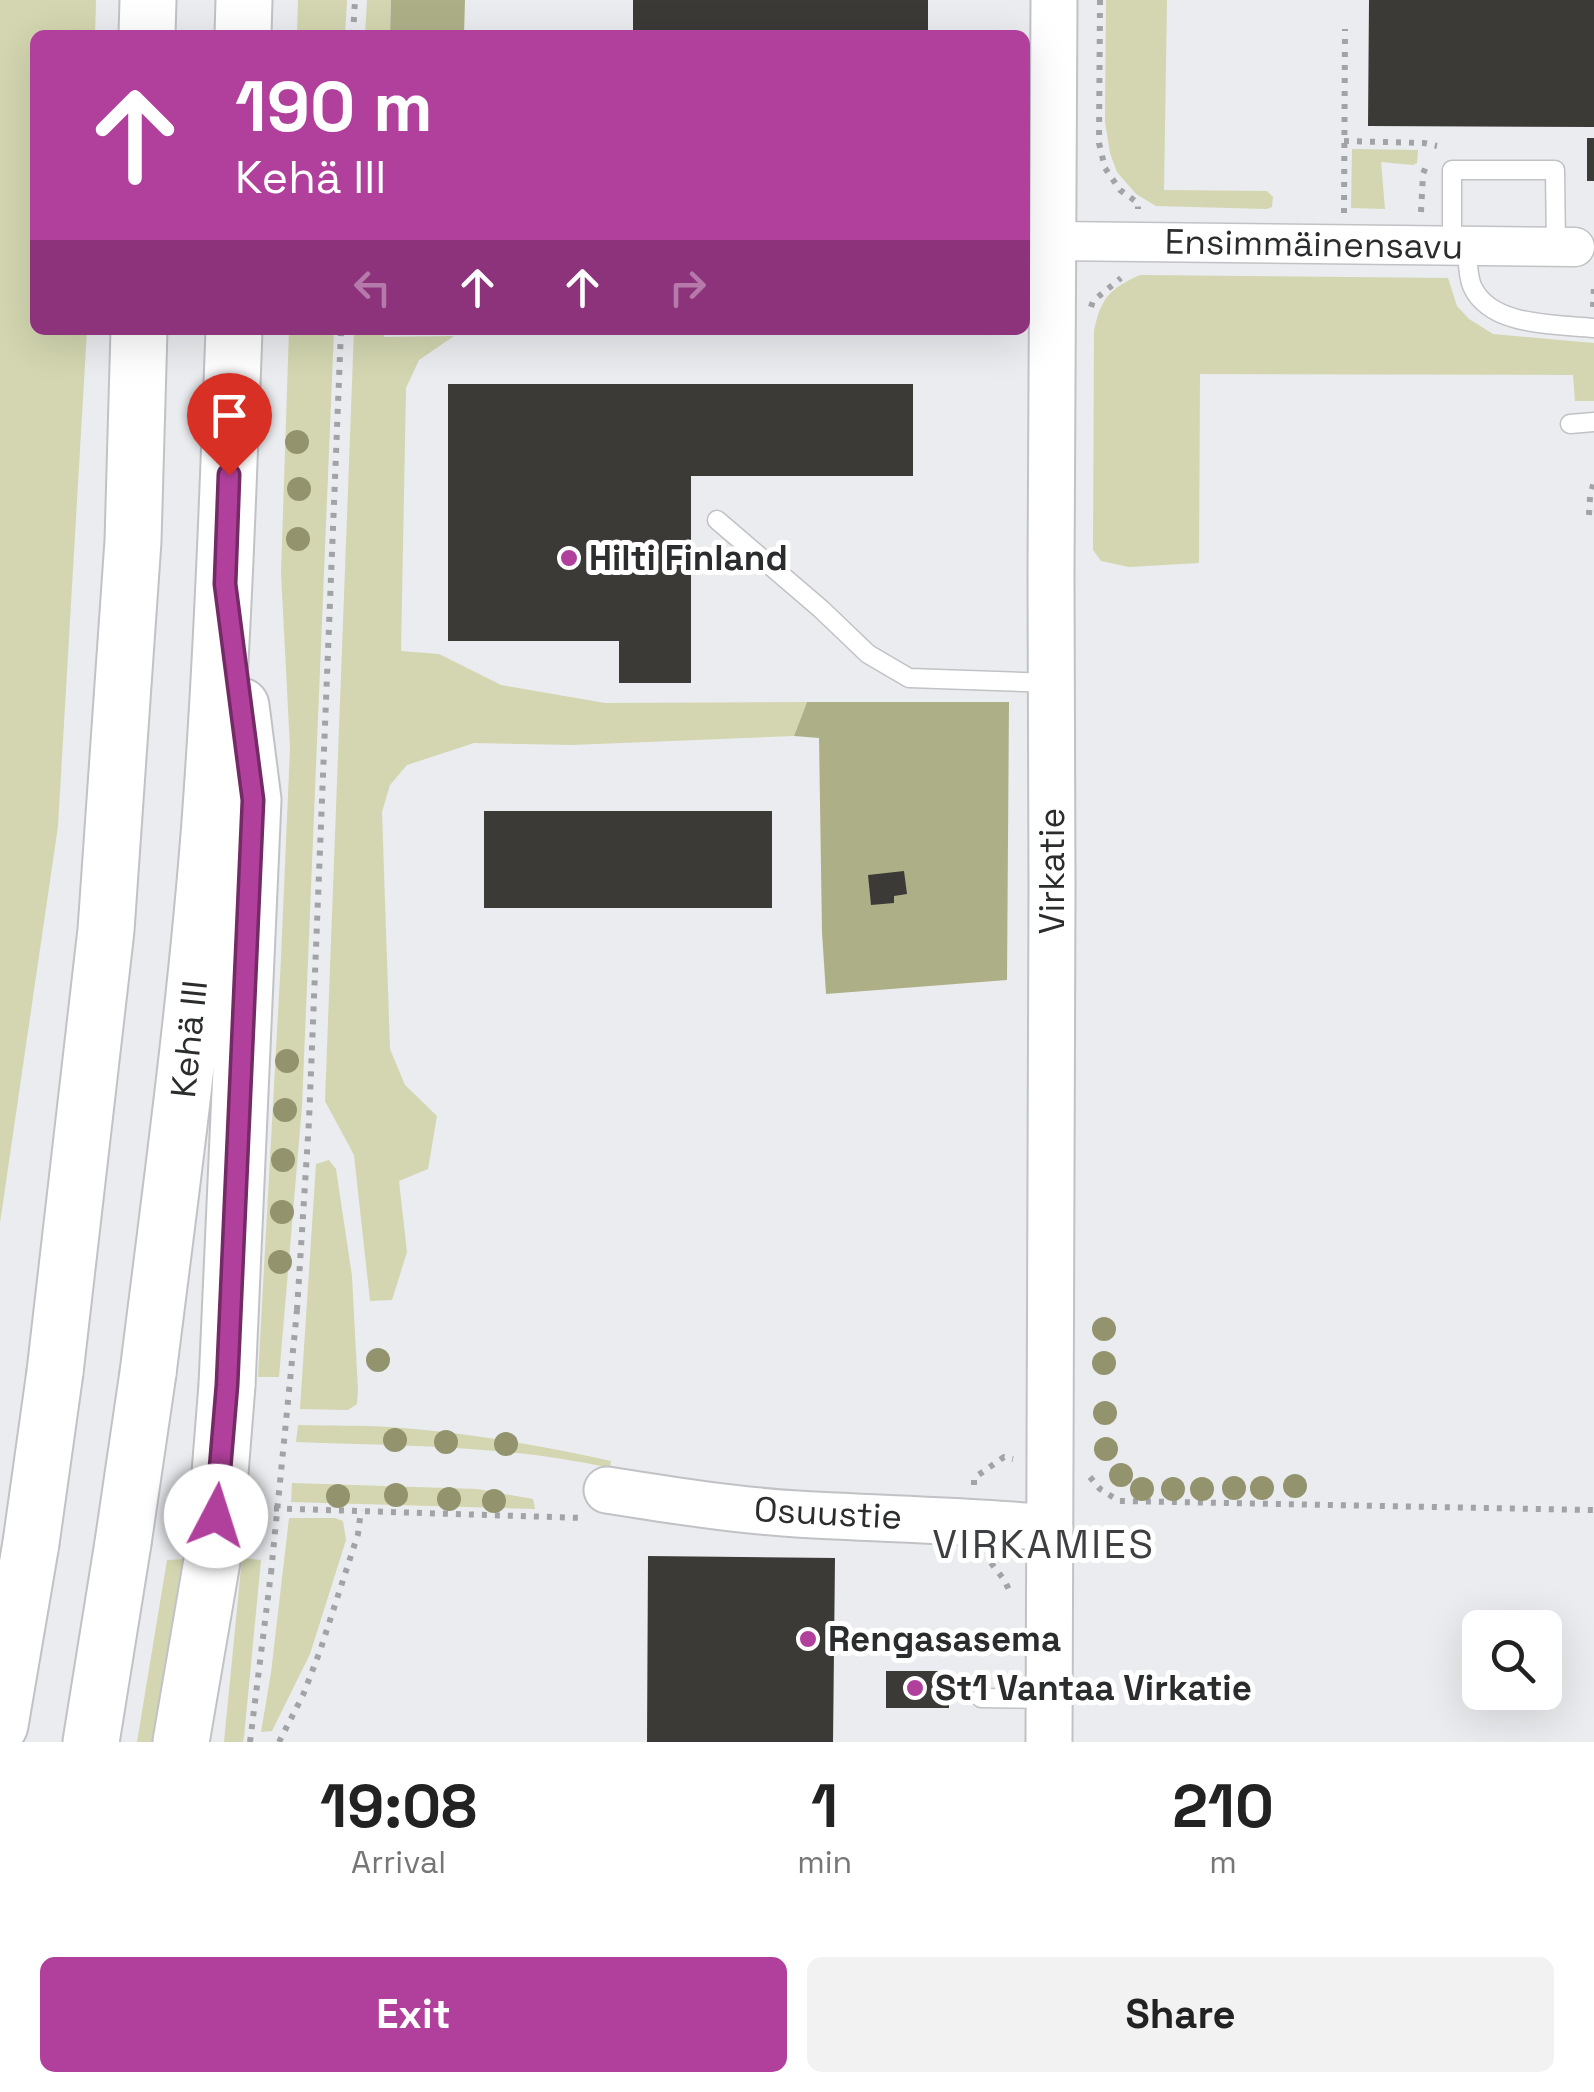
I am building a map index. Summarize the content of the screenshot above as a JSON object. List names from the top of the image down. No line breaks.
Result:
{"streets":{"highway":["Kehä III"],"street":["Ensimmäinensavu","Virkatie","Osuustie"]},"crossings":[["Ensimmäinensavu","Virkatie"],["Virkatie","Osuustie"]],"districts":["VIRKAMIES"],"places":["Hilti Finland","Rengasasema","St1 Vantaa Virkatie"],"page":{"turn":["190 m","Kehä III"],"eta":["19:08","Arrival","1","min","210","m"],"buttons":["Exit","Share"]}}
